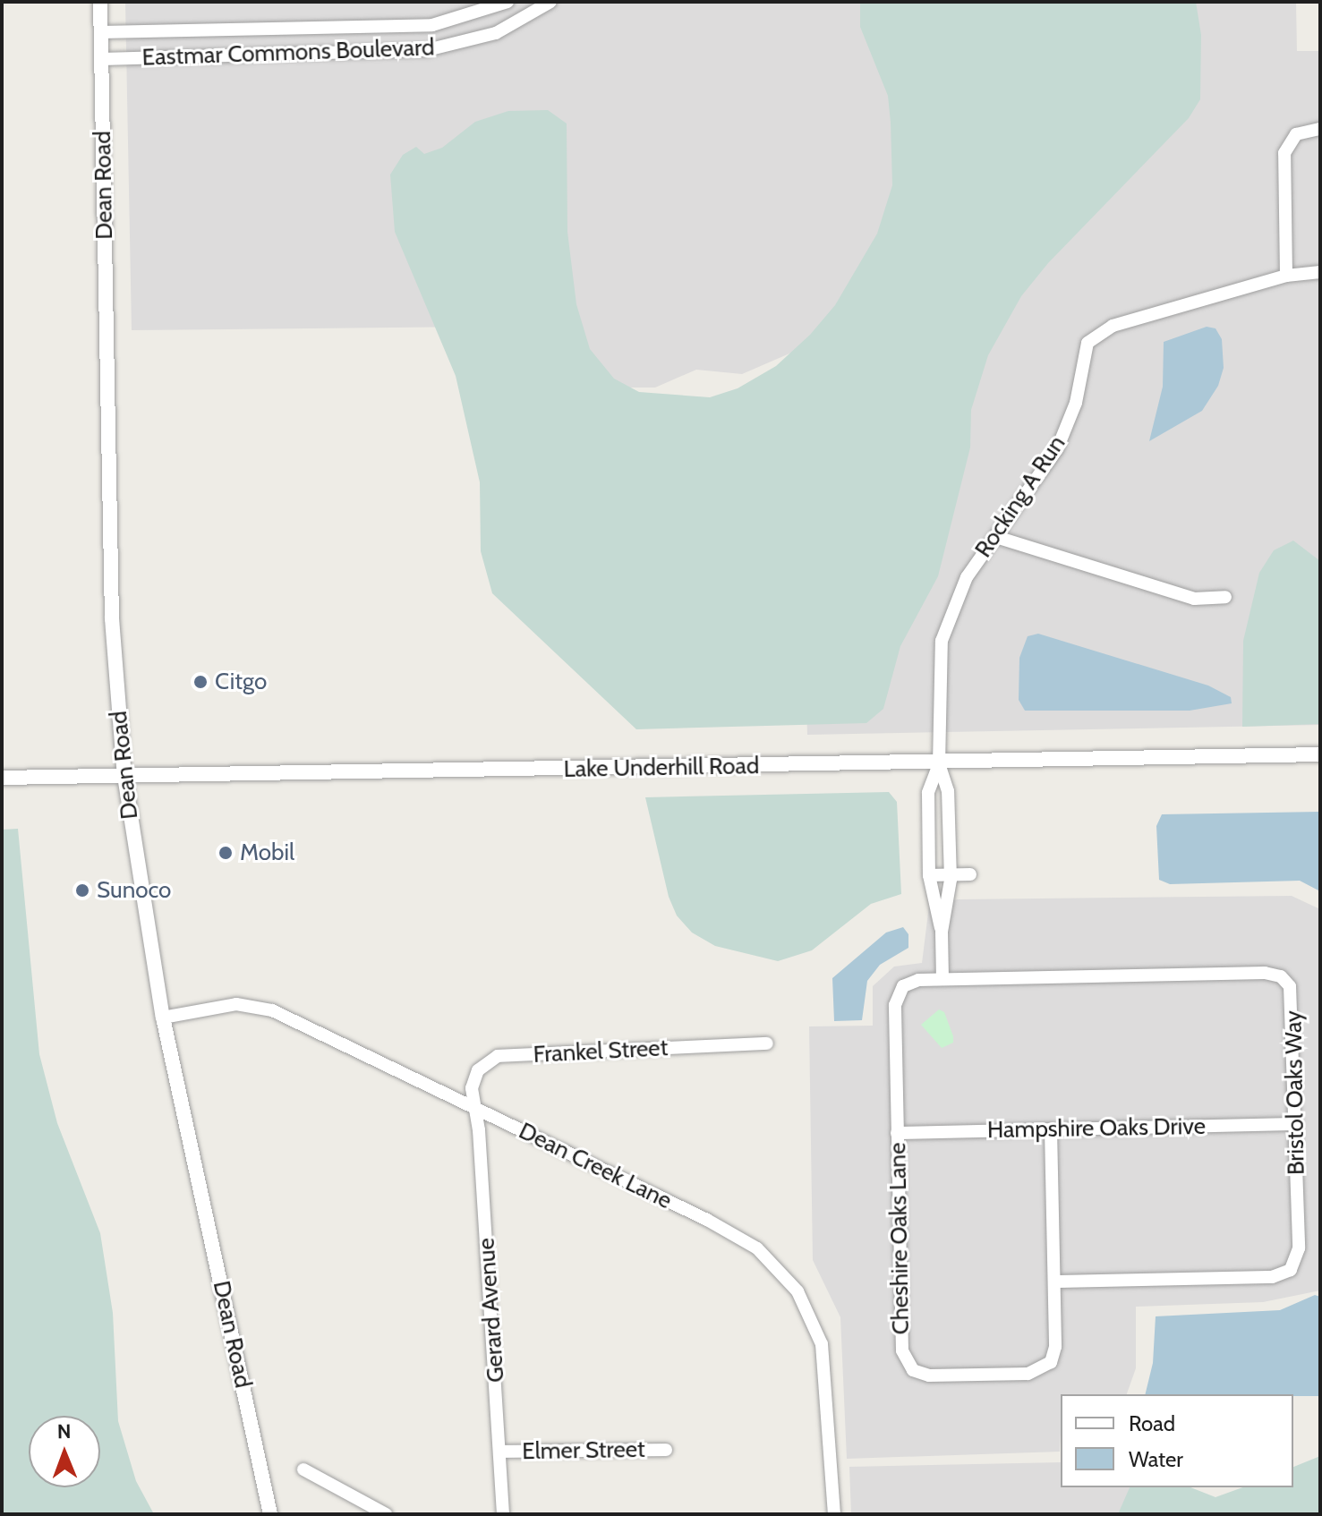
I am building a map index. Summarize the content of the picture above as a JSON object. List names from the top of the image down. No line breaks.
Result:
{"streets":{"street":["Eastmar Commons Boulevard","Dean Road","Rocking A Run","Lake Underhill Road","Frankel Street","Bristol Oaks Way","Hampshire Oaks Drive","Dean Creek Lane","Cheshire Oaks Lane","Gerard Avenue","Elmer Street"]},"crossings":[["Eastmar Commons Boulevard","Dean Road"],["Dean Road","Lake Underhill Road"],["Dean Road","Dean Creek Lane"],["Rocking A Run","Lake Underhill Road"],["Rocking A Run","Bristol Oaks Way"],["Rocking A Run","Cheshire Oaks Lane"],["Frankel Street","Dean Creek Lane"],["Frankel Street","Gerard Avenue"],["Bristol Oaks Way","Hampshire Oaks Drive"],["Bristol Oaks Way","Cheshire Oaks Lane"],["Hampshire Oaks Drive","Cheshire Oaks Lane"],["Dean Creek Lane","Gerard Avenue"],["Gerard Avenue","Elmer Street"]],"places":["Citgo","Mobil","Sunoco"],"legend":["Road","Water"],"north":"top"}
